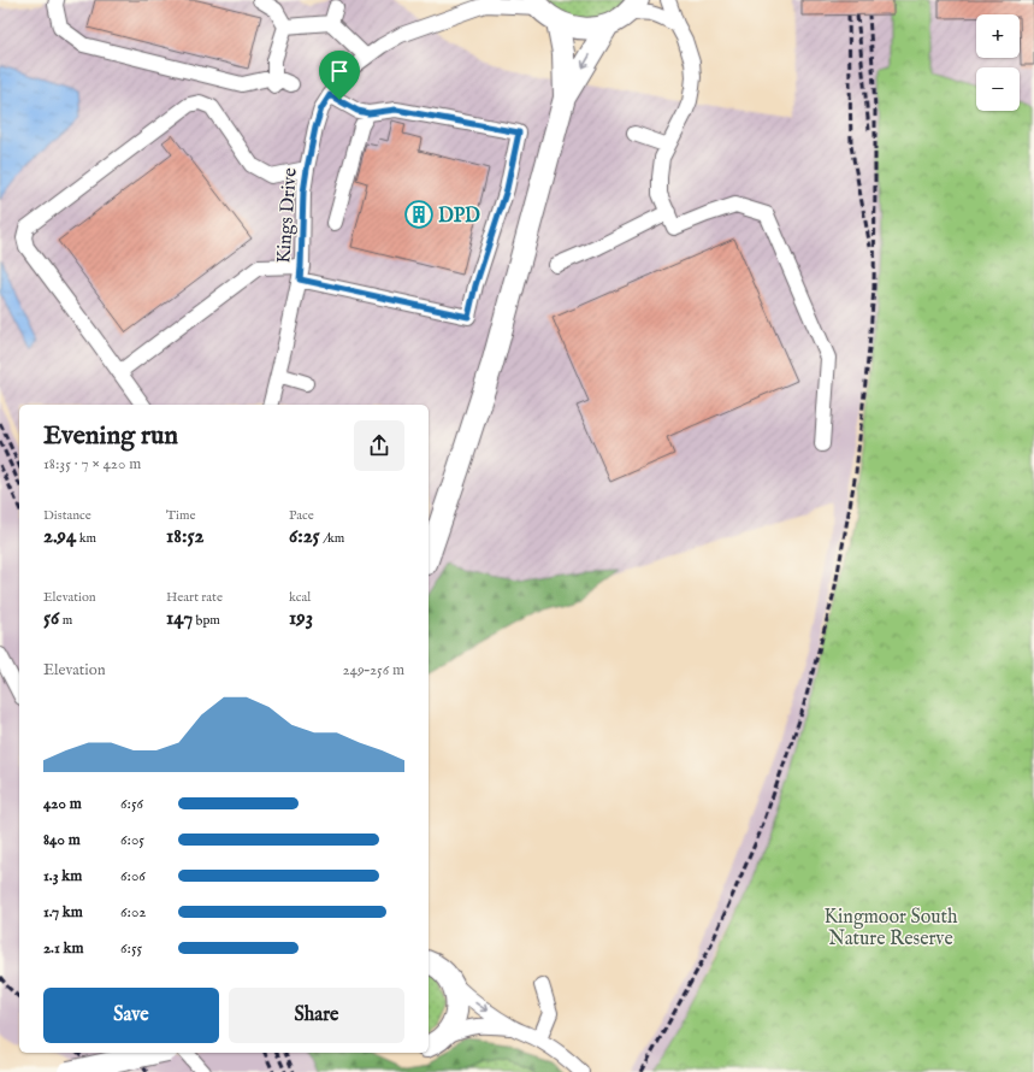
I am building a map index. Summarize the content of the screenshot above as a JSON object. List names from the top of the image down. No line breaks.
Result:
{"streets":{"street":["Kings Drive"]},"parks":["Kingmoor South Nature Reserve"],"places":{"building":["DPD"]},"page":{"map_buttons":["+","−"],"heading":["Evening run","18:35 · 7 × 420 m"],"stats":[["Distance","2.94 km"],["Time","18:52"],["Pace","6:25 /km"],["Elevation","56 m"],["Heart rate","147 bpm"],["kcal","193"]],"chart":["Elevation","249–256 m"],"list":[{"name":"420 m","note":"6:56"},{"name":"840 m","note":"6:05"},{"name":"1.3 km","note":"6:06"},{"name":"1.7 km","note":"6:02"},{"name":"2.1 km","note":"6:55"}],"buttons":["Save","Share"]}}
